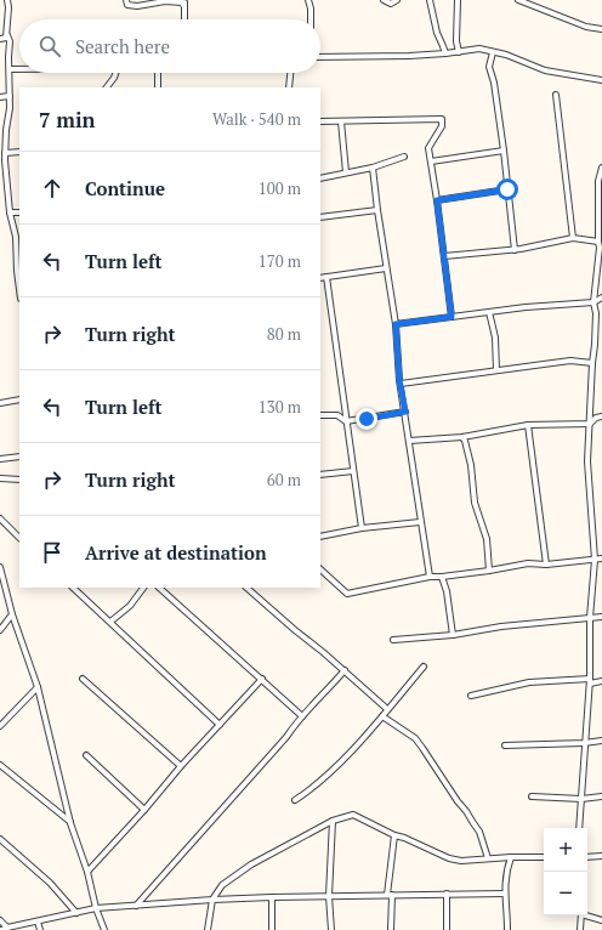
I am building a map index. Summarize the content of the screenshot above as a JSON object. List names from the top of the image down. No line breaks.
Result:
{"page":{"search":"Search here","heading":["7 min","Walk · 540 m"],"list":[["Continue","100 m"],["Turn left","170 m"],["Turn right","80 m"],["Turn left","130 m"],["Turn right","60 m"],"Arrive at destination"],"map_buttons":["+","−"]}}
